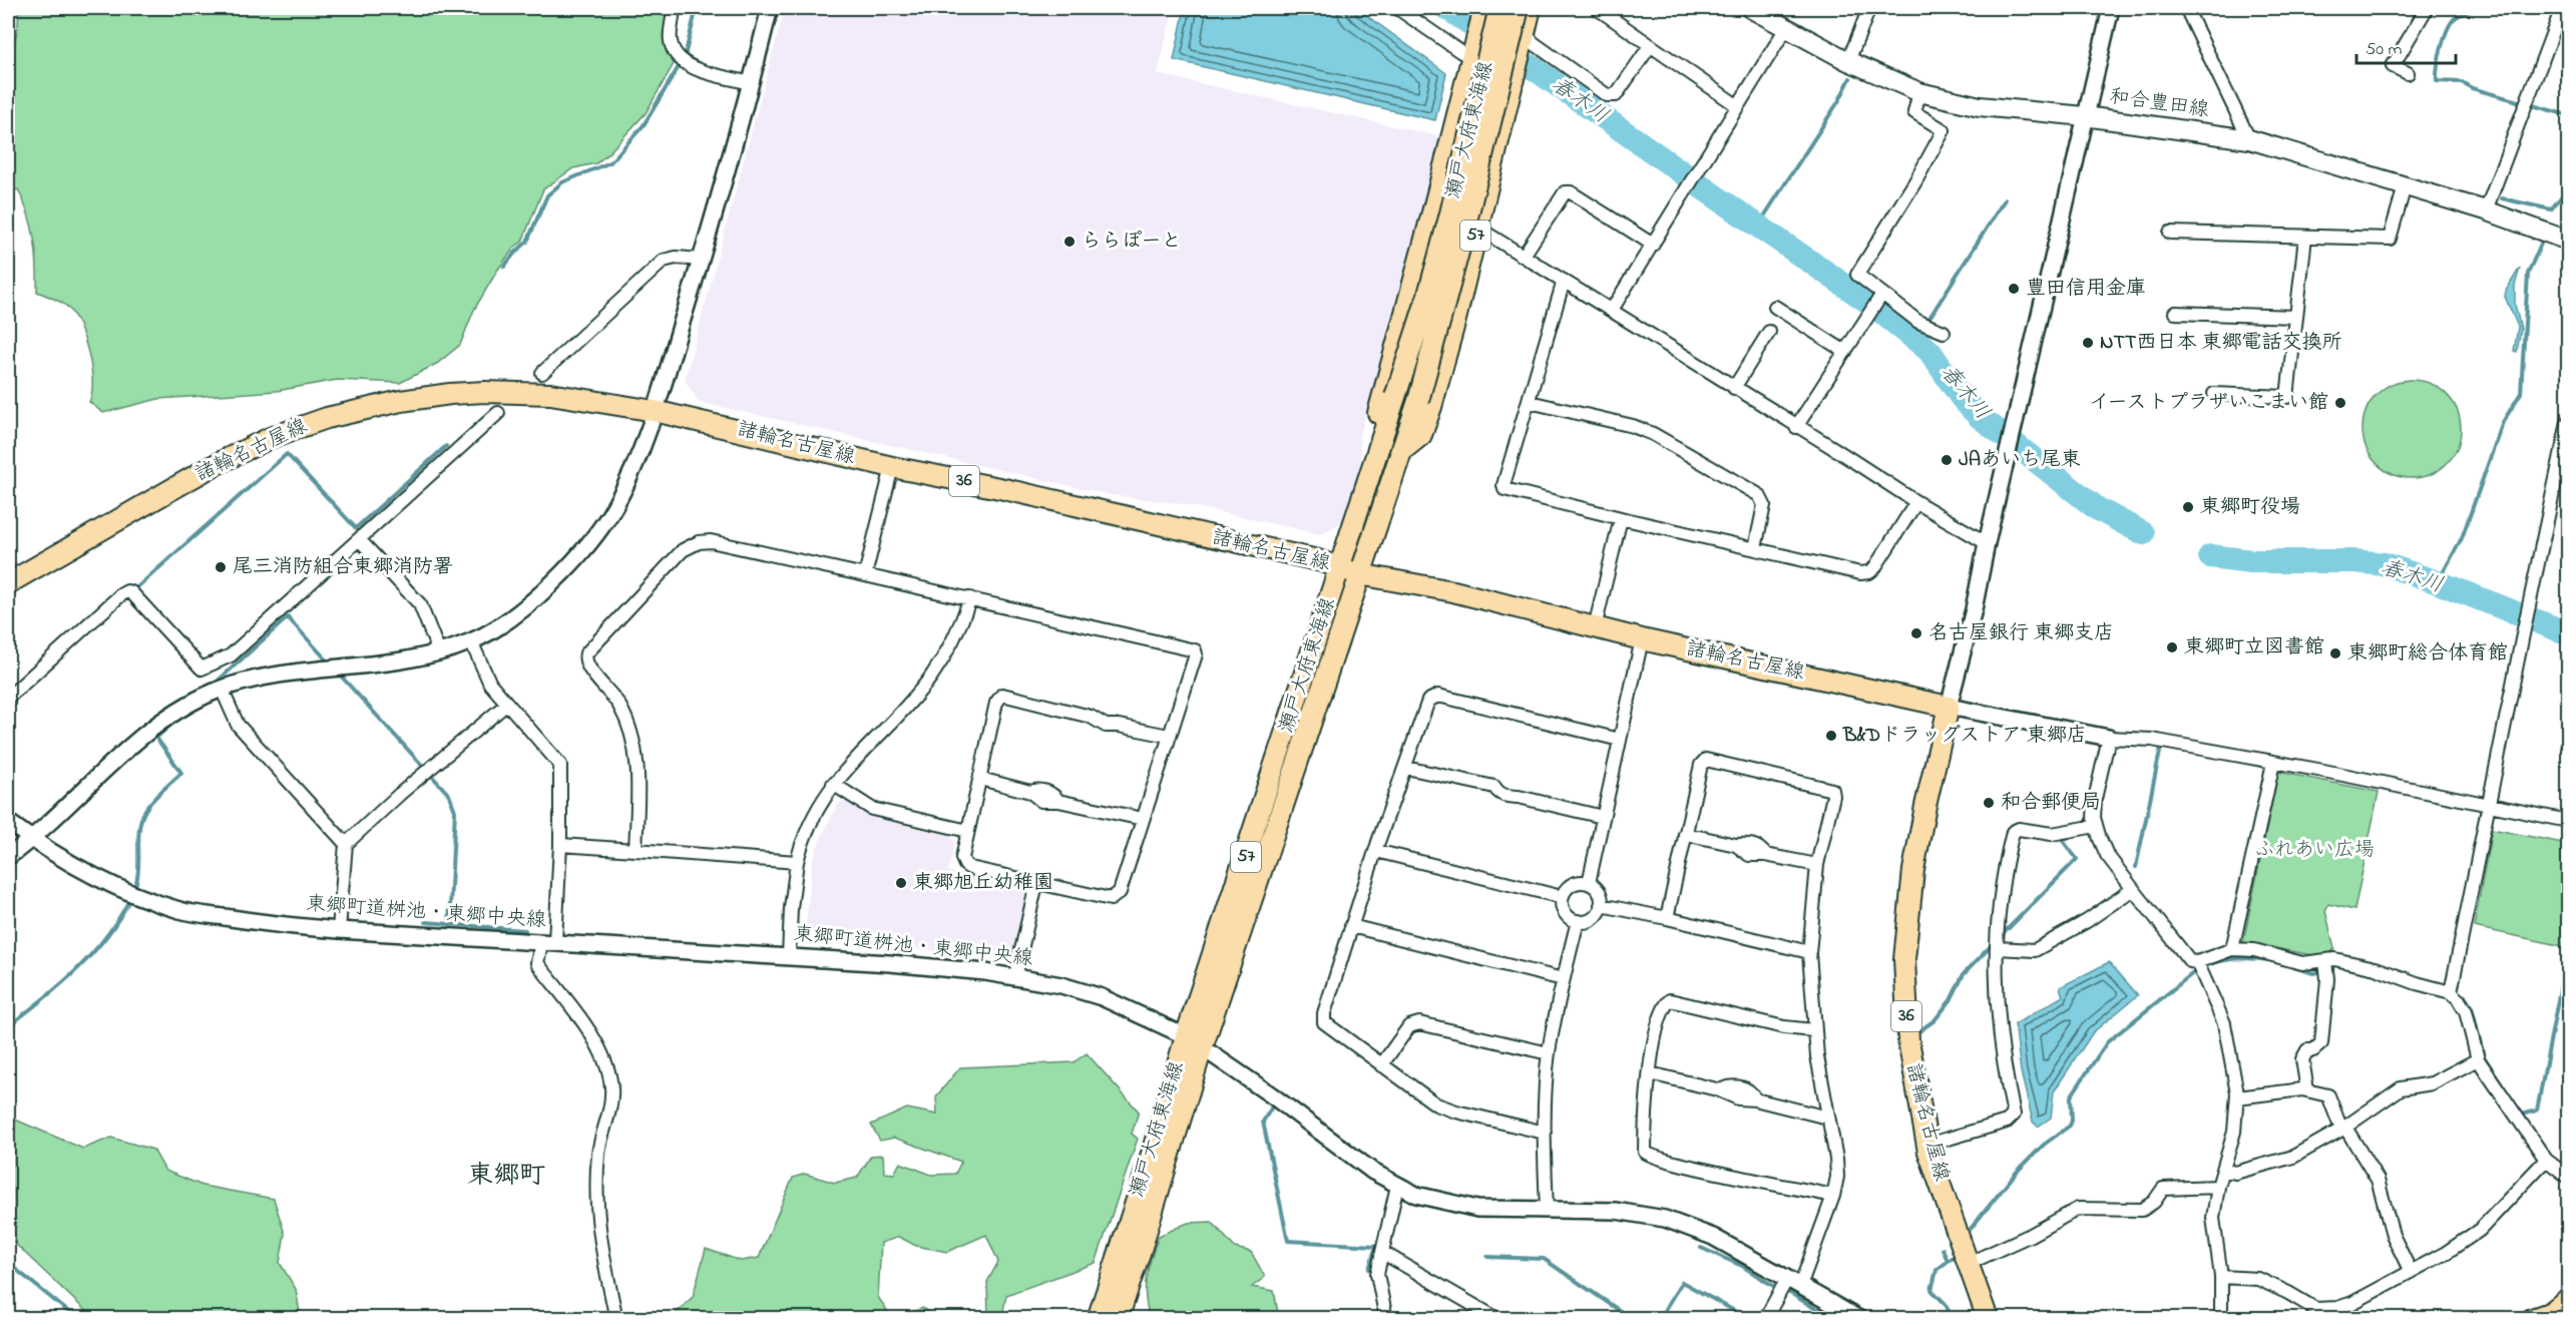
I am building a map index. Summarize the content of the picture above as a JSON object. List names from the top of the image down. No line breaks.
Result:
{"streets":{"main road":["和合豊田線","瀬戸大府東海線","57","諸輪名古屋線","36"],"street":["東郷町道桝池・東郷中央線"]},"crossings":[["瀬戸大府東海線","57"],["瀬戸大府東海線","諸輪名古屋線"],["瀬戸大府東海線","東郷町道桝池・東郷中央線"]],"districts":["東郷町"],"water":["春木川"],"parks":["ふれあい広場"],"places":["ららぽーと","豊田信用金庫","NTT西日本 東郷電話交換所","イーストプラザいこまい館","JAあいち尾東","東郷町役場","尾三消防組合東郷消防署","名古屋銀行 東郷支店","東郷町立図書館","東郷町総合体育館","B&Dドラッグストア 東郷店","和合郵便局","東郷旭丘幼稚園"],"scale_bar":"50 m"}
